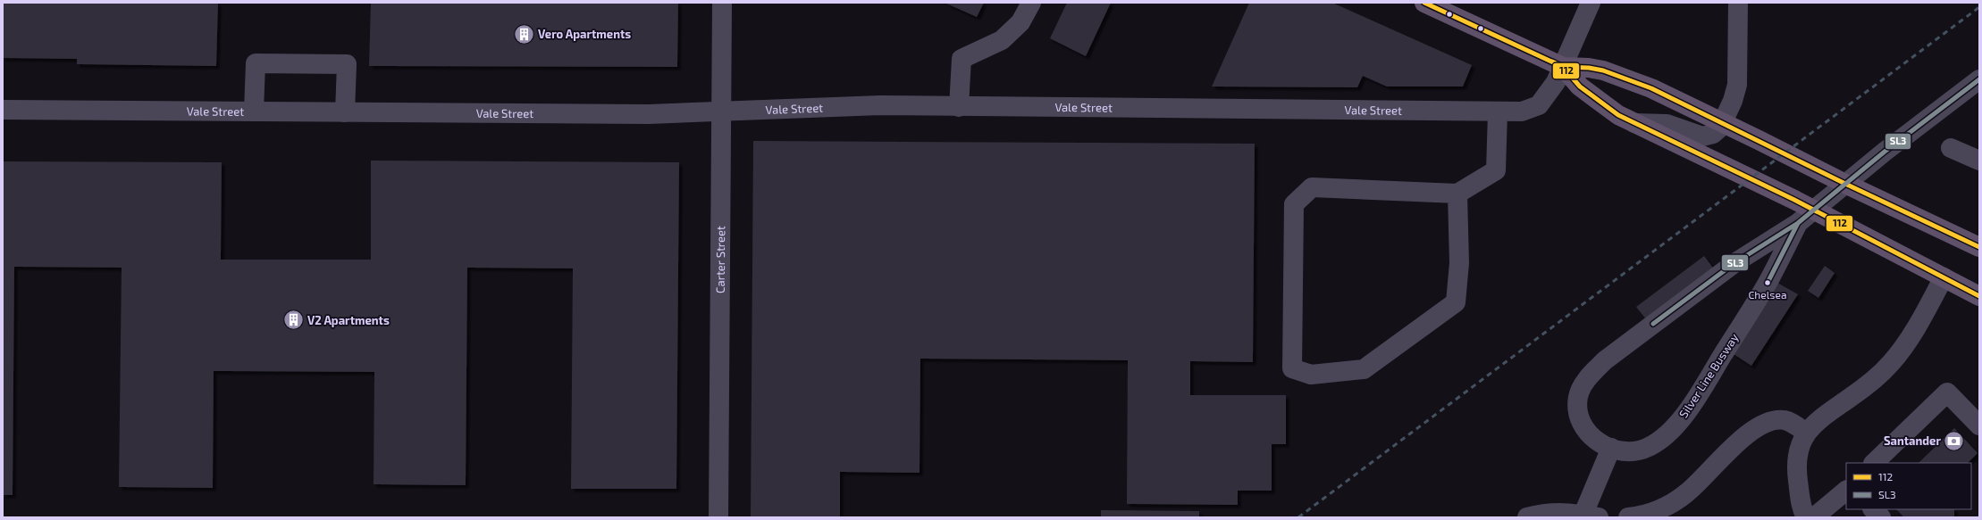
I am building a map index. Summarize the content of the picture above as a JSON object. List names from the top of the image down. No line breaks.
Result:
{"streets":{"street":["Vale Street","Carter Street","Silver Line Busway"]},"crossings":[["Vale Street","Carter Street"]],"places":{"building":["Vero Apartments","V2 Apartments"],"other":["Chelsea"],"bank":["Santander"]},"lines":["transit line 112","transit line SL3"],"legend":["112","SL3"]}
